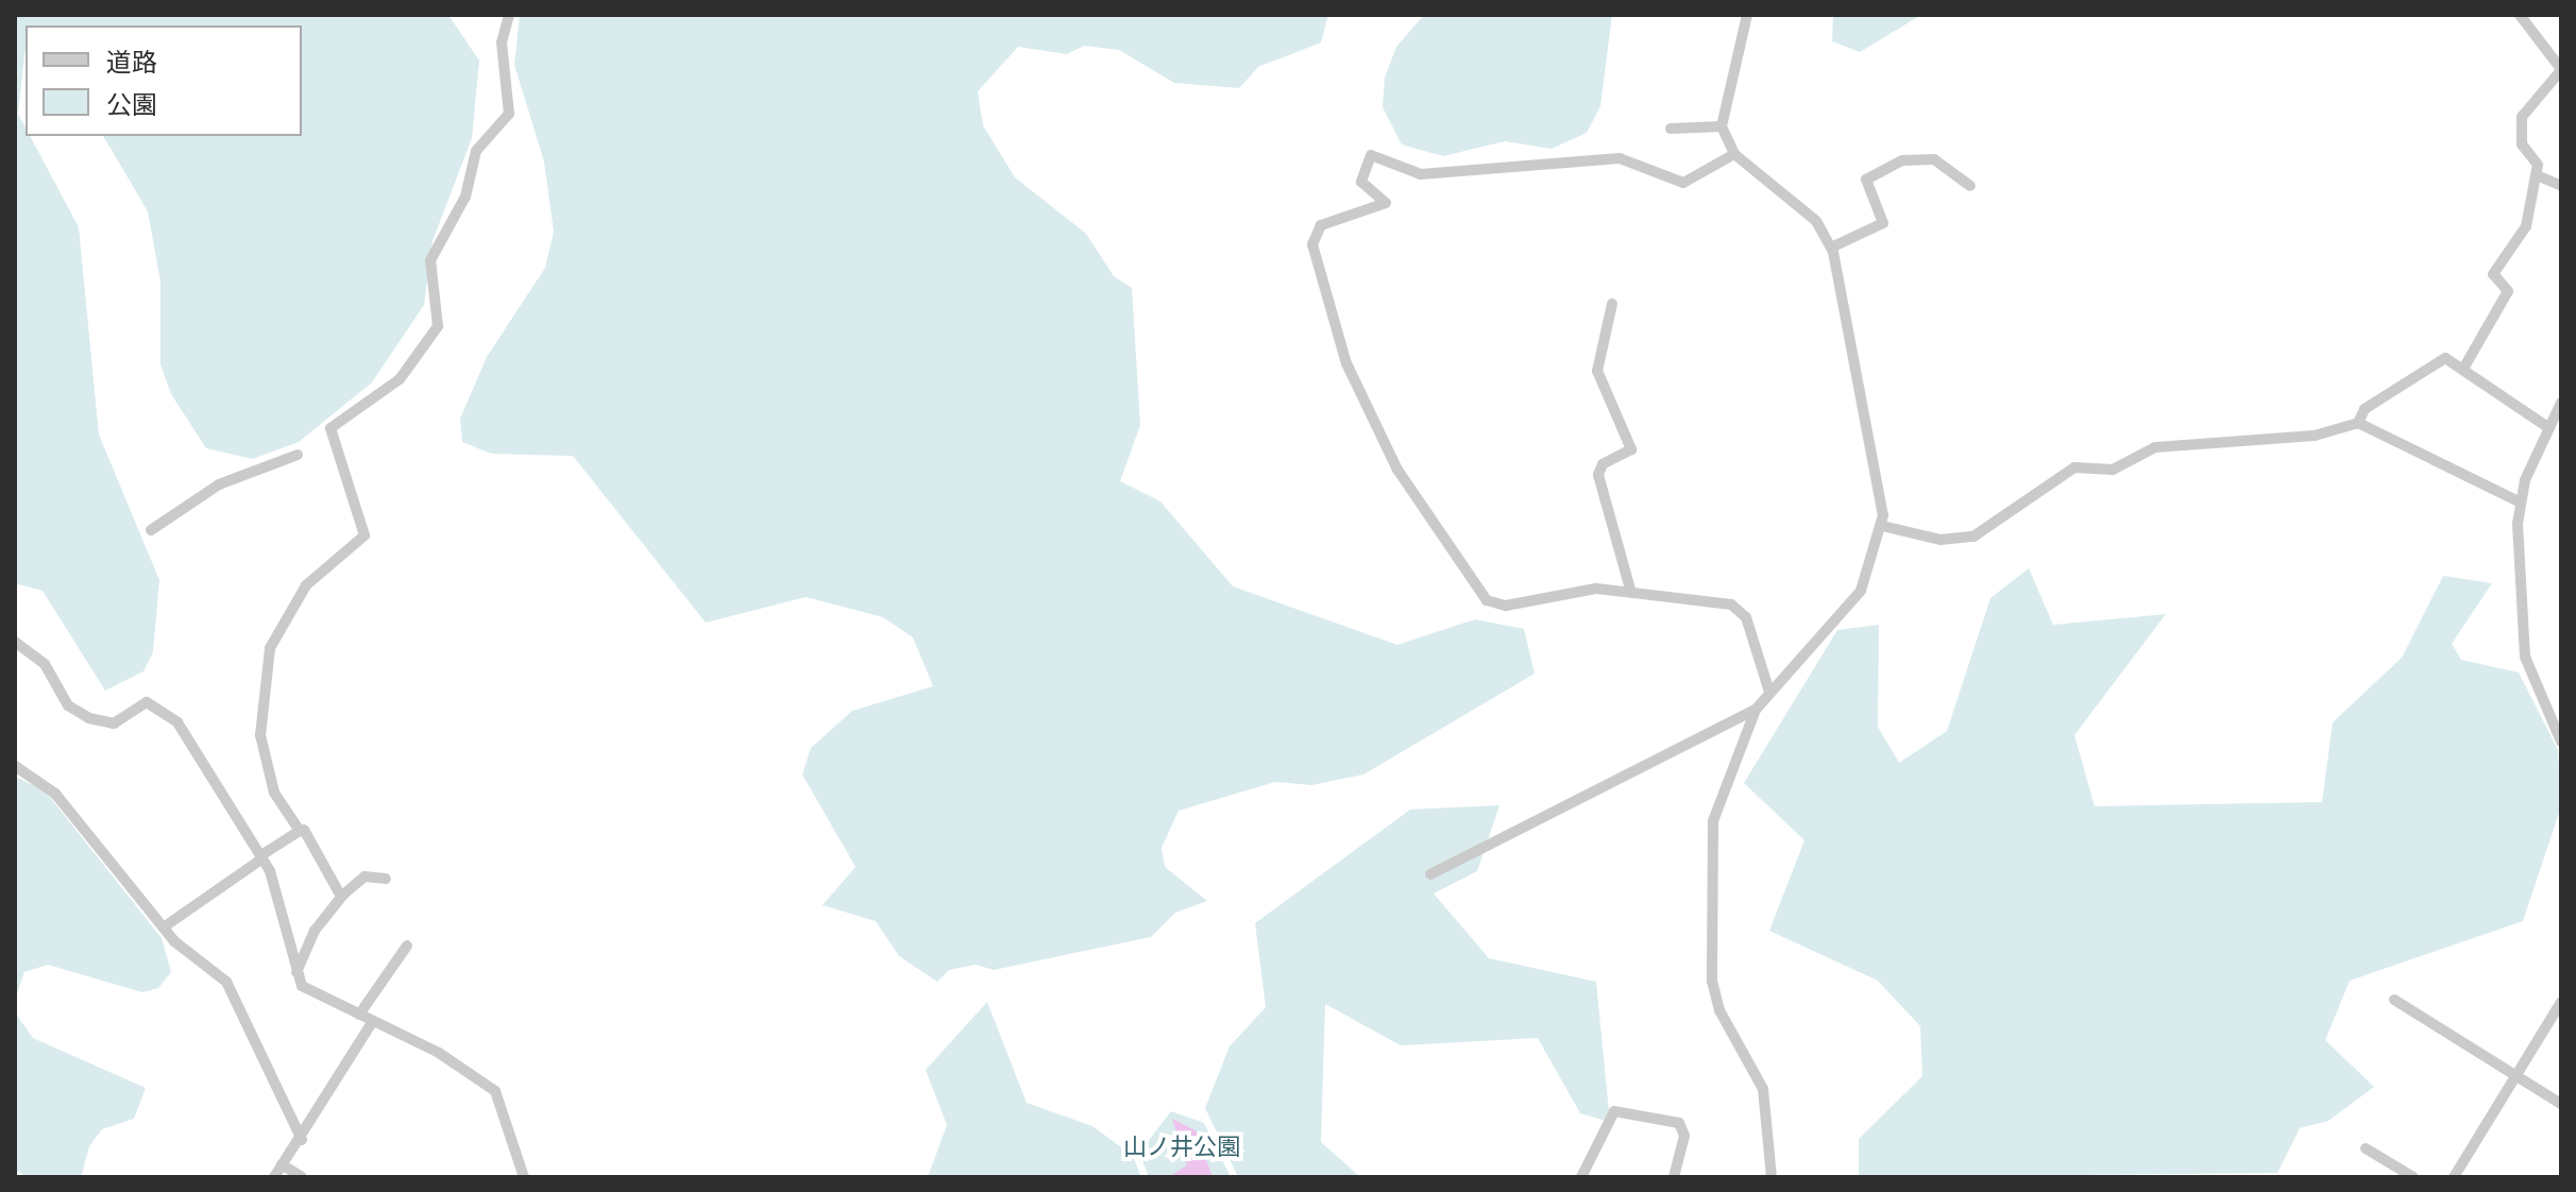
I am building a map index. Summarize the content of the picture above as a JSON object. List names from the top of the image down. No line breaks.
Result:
{"parks":["山ノ井公園"],"legend":["道路","公園"]}
